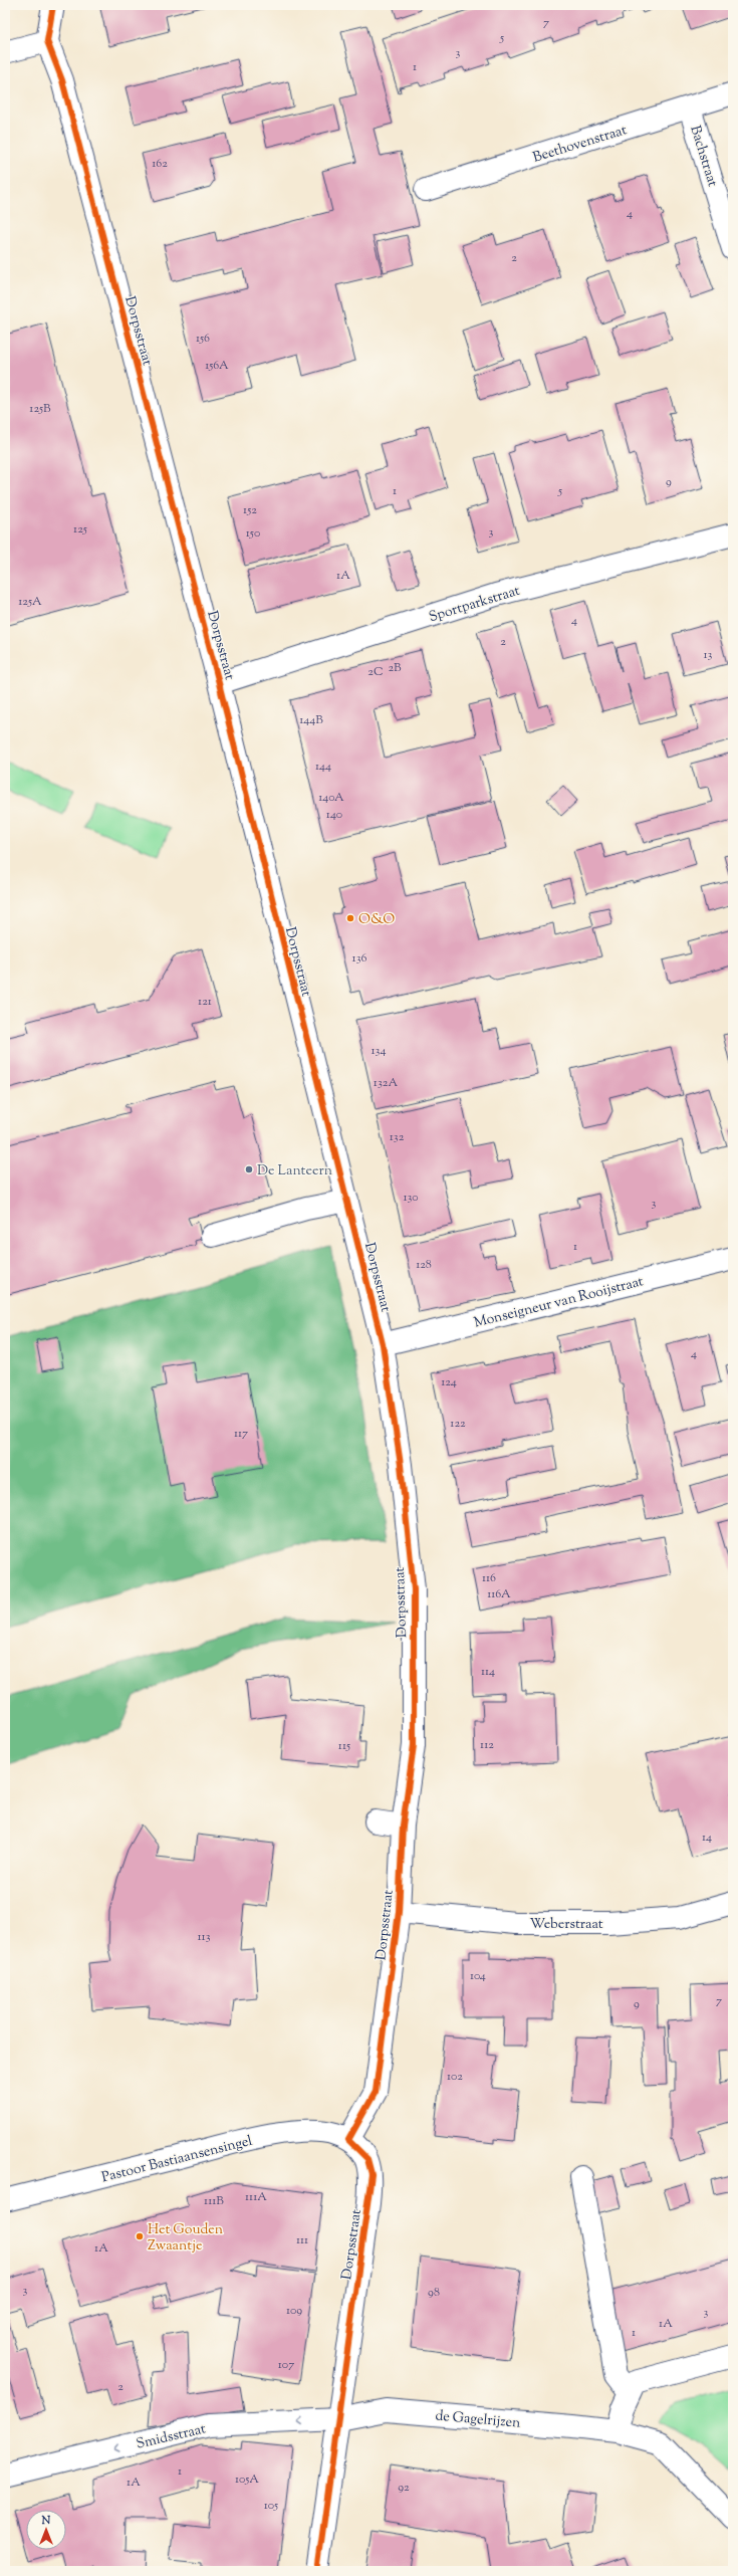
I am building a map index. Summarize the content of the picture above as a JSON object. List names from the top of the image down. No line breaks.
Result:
{"streets":{"street":["Beethovenstraat","Bachstraat","Dorpsstraat","Sportparkstraat","Monseigneur van Rooijstraat","Weberstraat","Pastoor Bastiaansensingel","de Gagelrijzen","Smidsstraat"]},"crossings":[["Beethovenstraat","Bachstraat"],["Dorpsstraat","Sportparkstraat"],["Dorpsstraat","Monseigneur van Rooijstraat"],["Dorpsstraat","Weberstraat"],["Dorpsstraat","Pastoor Bastiaansensingel"],["Dorpsstraat","de Gagelrijzen"],["Dorpsstraat","Smidsstraat"],["de Gagelrijzen","Smidsstraat"]],"one_way":["Smidsstraat"],"places":["O&O","De Lanteern","Het Gouden Zwaantje"],"house_numbers":["7","5","3","1","162","4","2","156","156A","125B","9","1","5","152","125","3","150","1A","125A","4","2","13","2B","2C","144B","144","140A","140","136","121","134","132A","132","130","3","1","128","4","124","122","117","116","116A","114","112","115","14","113","104","7","9","102","111A","111B","111","1A","3","98","109","3","1A","1","107","2","1","105A","1A","92","105"],"north":"top"}
